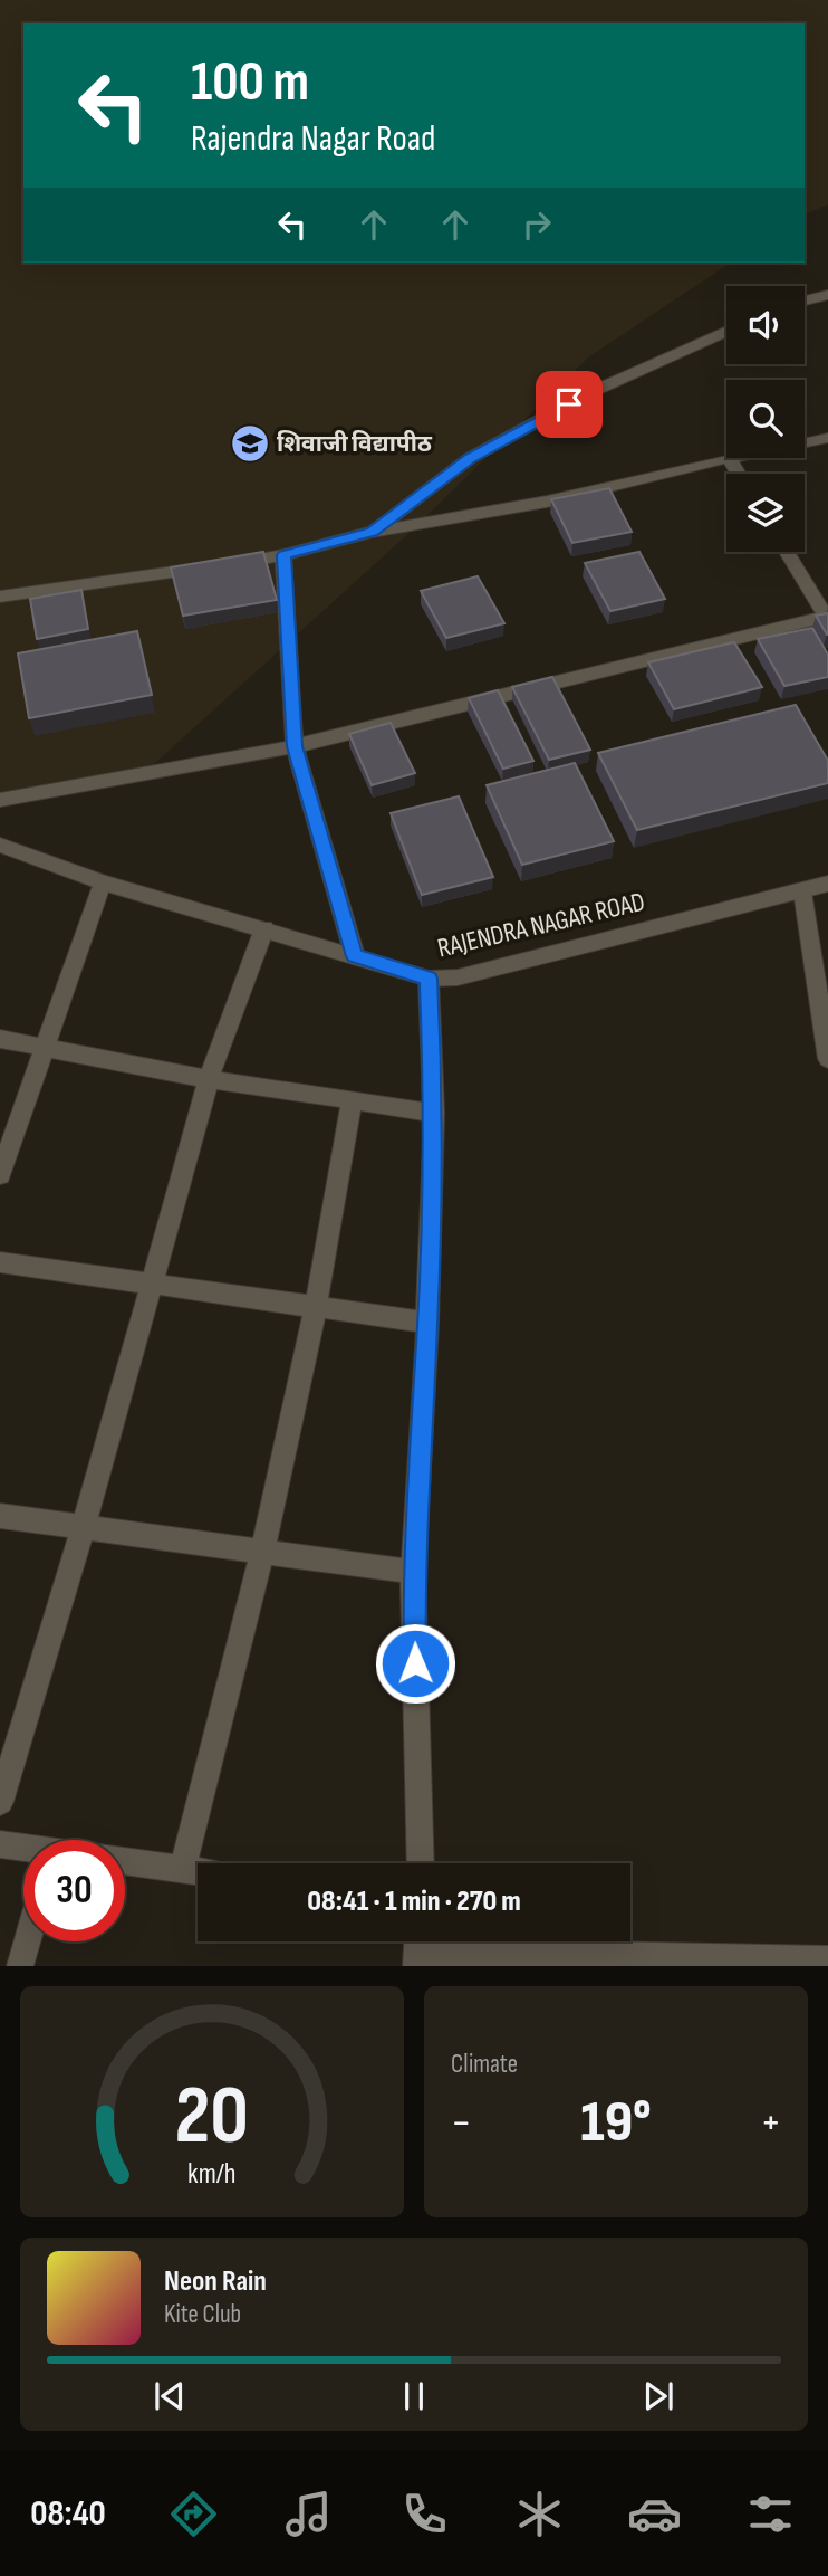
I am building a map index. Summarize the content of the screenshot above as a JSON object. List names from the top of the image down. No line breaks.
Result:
{"streets":{"street":["RAJENDRA NAGAR ROAD"]},"places":{"school or university":["शिवाजी विद्यापीठ"]},"page":{"turn":["100 m","Rajendra Nagar Road"],"limit":"30","trip":"08:41 · 1 min · 270 m","tile":"Climate","heat":["−","19°","+"],"song":["Neon Rain","Kite Club"],"tabs":"08:40","gauge":["20","km/h"]}}
